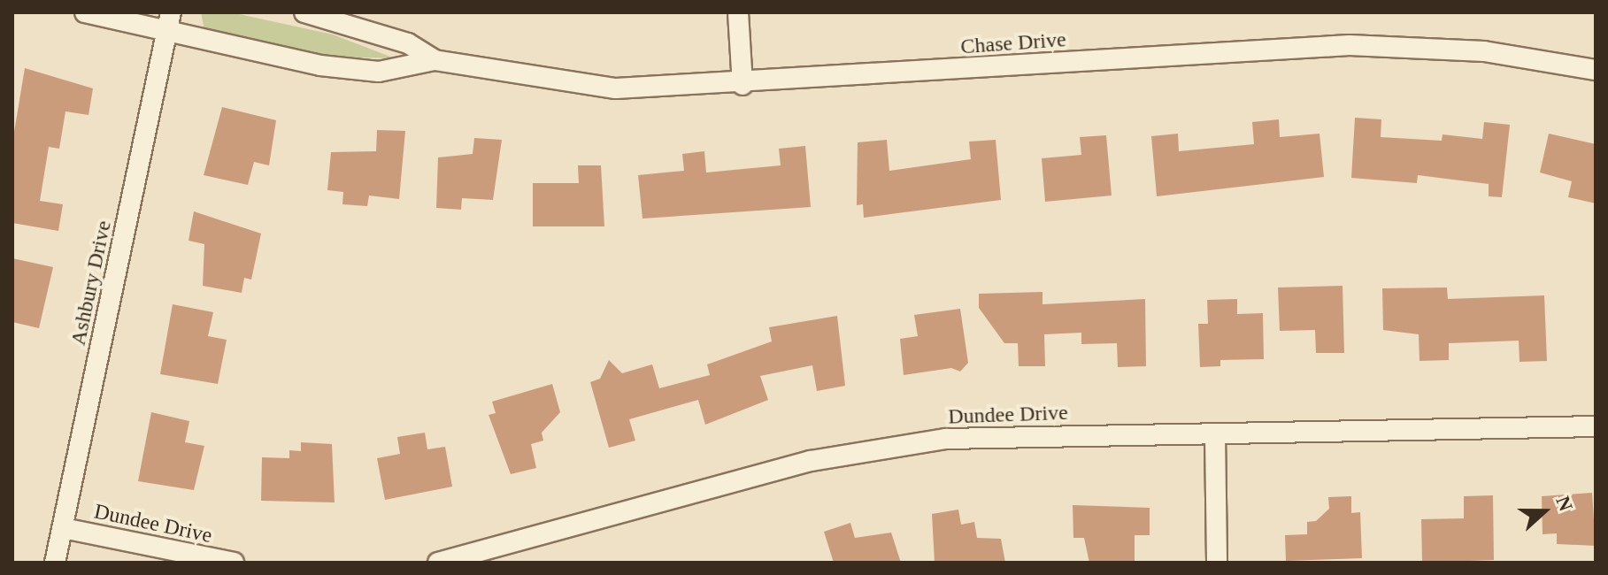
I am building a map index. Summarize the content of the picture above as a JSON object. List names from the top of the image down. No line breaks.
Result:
{"streets":{"street":["Chase Drive","Ashbury Drive","Dundee Drive"]},"crossings":[["Chase Drive","Ashbury Drive"],["Ashbury Drive","Dundee Drive"]],"north":"right"}
